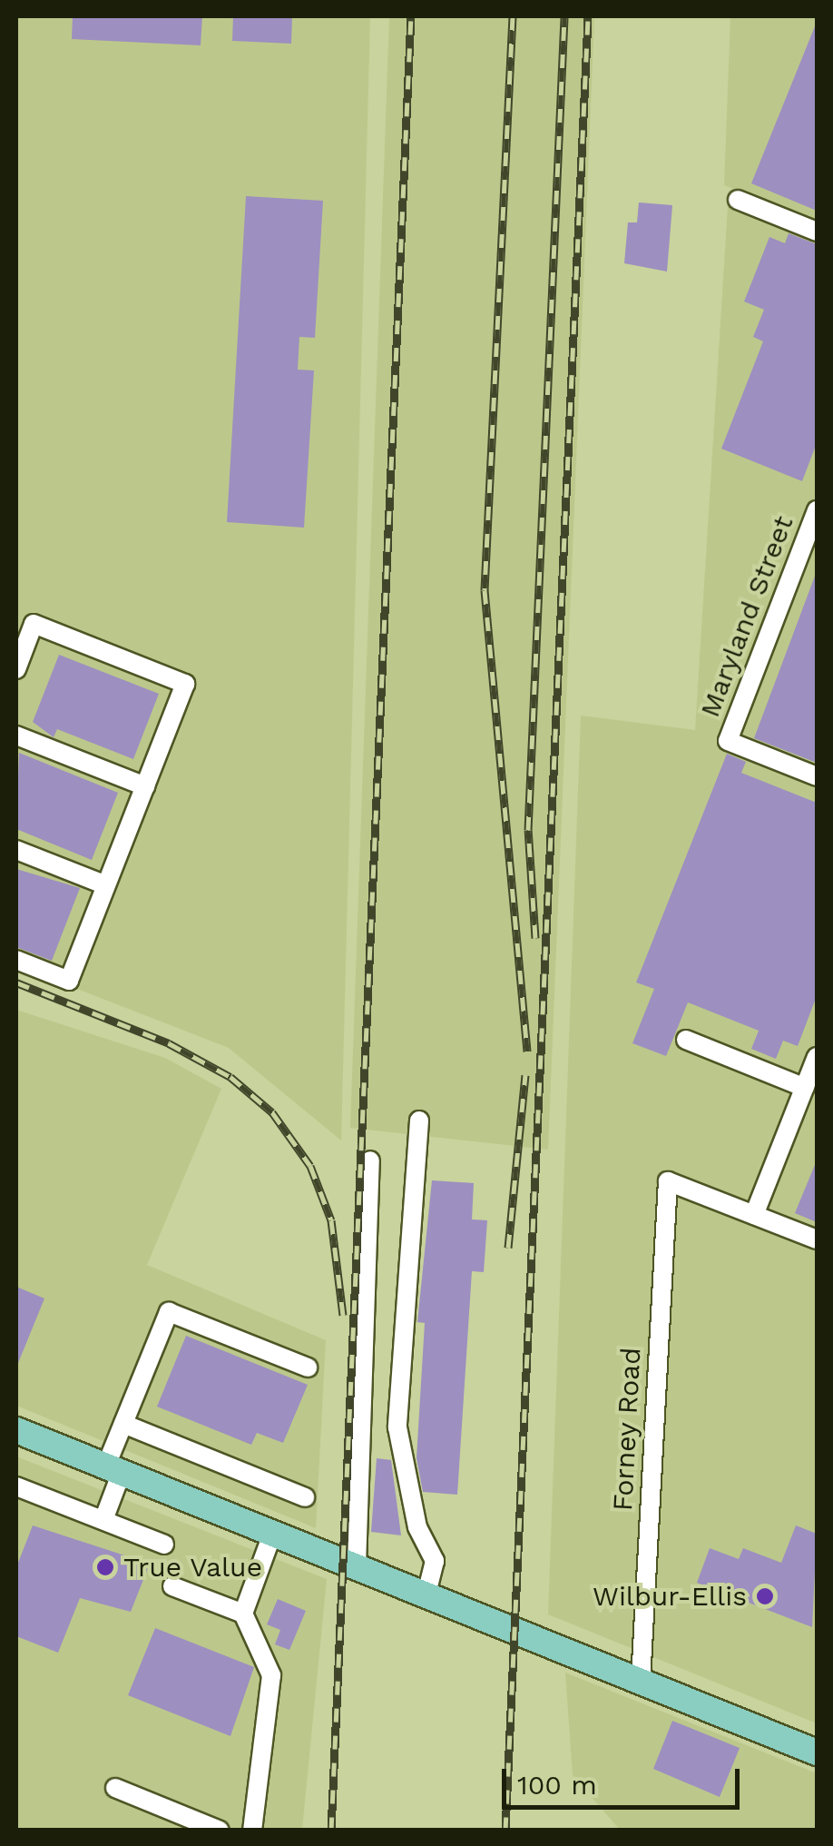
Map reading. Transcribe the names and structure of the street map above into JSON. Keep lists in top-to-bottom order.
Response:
{
  "streets": {
    "street": ["Maryland Street", "Forney Road"]
  },
  "places": ["True Value", "Wilbur-Ellis"],
  "scale_bar": "100 m"
}
